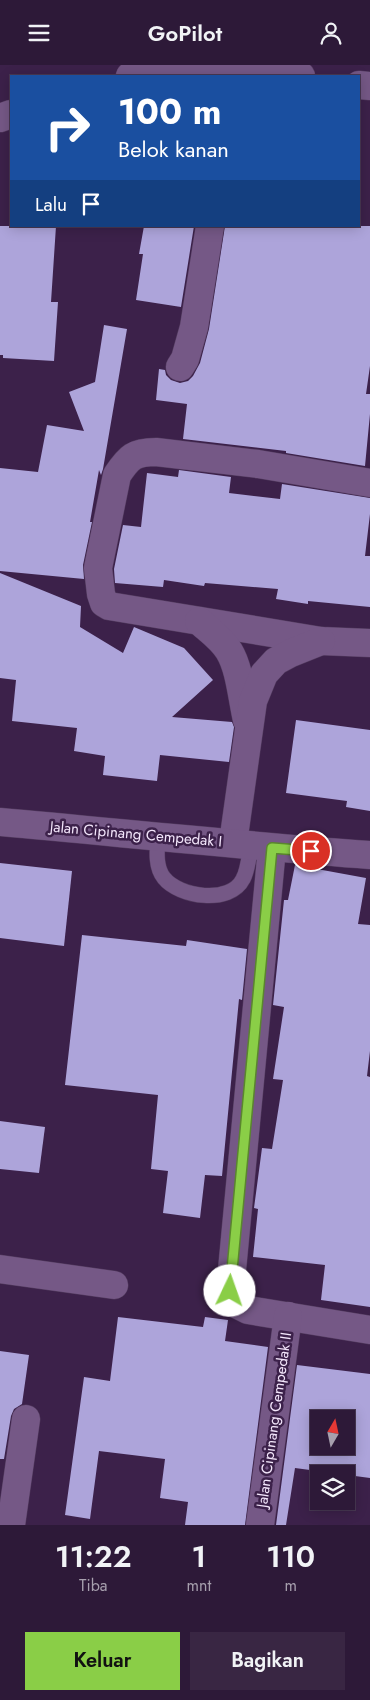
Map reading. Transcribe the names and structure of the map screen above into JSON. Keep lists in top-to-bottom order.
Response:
{
  "streets": {
    "street": ["Jalan Cipinang Cempedak I", "Jalan Cipinang Cempedak II"]
  },
  "north": "top",
  "page": {
    "header": "GoPilot",
    "turn": ["100 m", "Belok kanan"],
    "then": "Lalu",
    "eta": [
      "11:22",
      "Tiba",
      "1",
      "mnt",
      "110",
      "m"
    ],
    "buttons": ["Keluar", "Bagikan"]
  }
}
